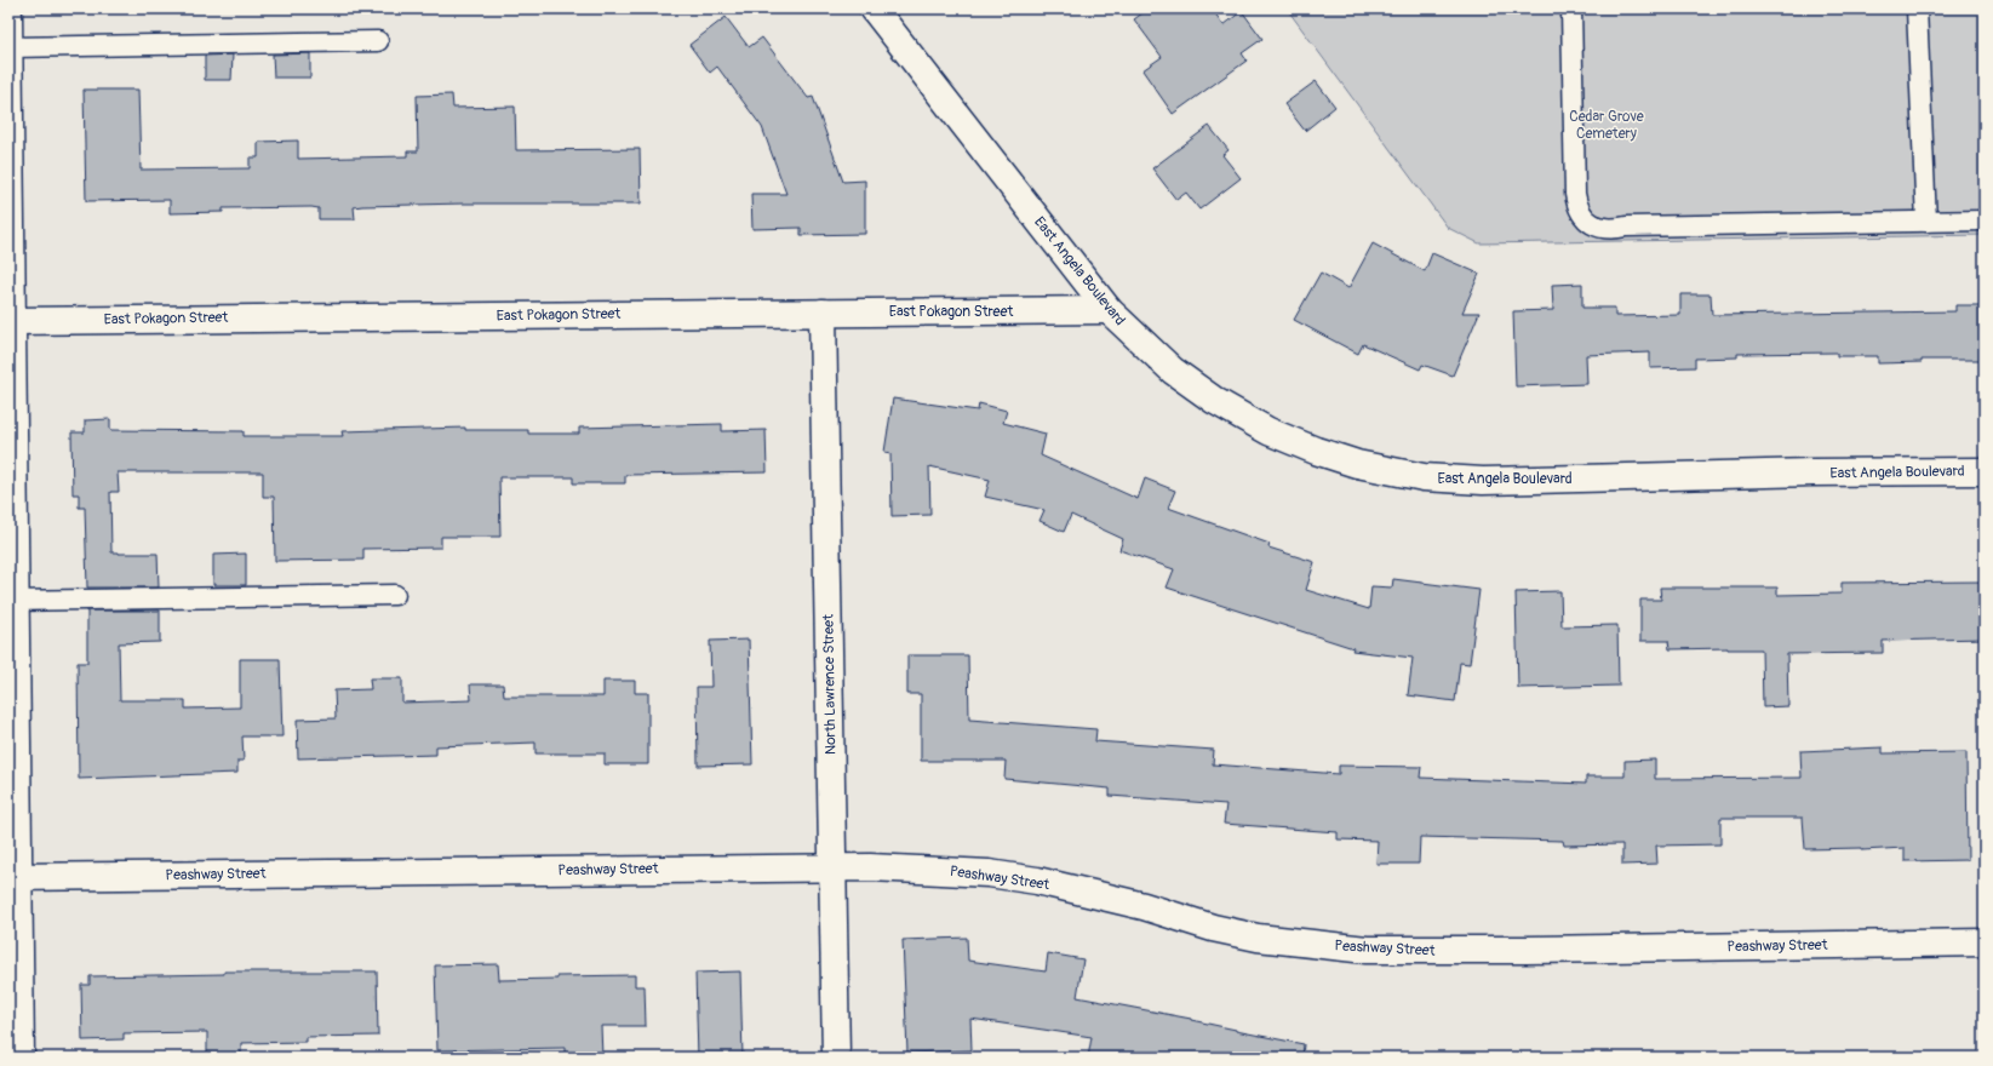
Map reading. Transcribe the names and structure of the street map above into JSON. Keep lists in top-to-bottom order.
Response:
{
  "streets": {
    "street": [
      "East Angela Boulevard",
      "East Pokagon Street",
      "North Lawrence Street",
      "Peashway Street"
    ]
  },
  "crossings": [
    ["East Angela Boulevard", "East Pokagon Street"],
    ["East Pokagon Street", "North Lawrence Street"],
    ["North Lawrence Street", "Peashway Street"]
  ],
  "parks": ["Cedar Grove Cemetery"]
}
